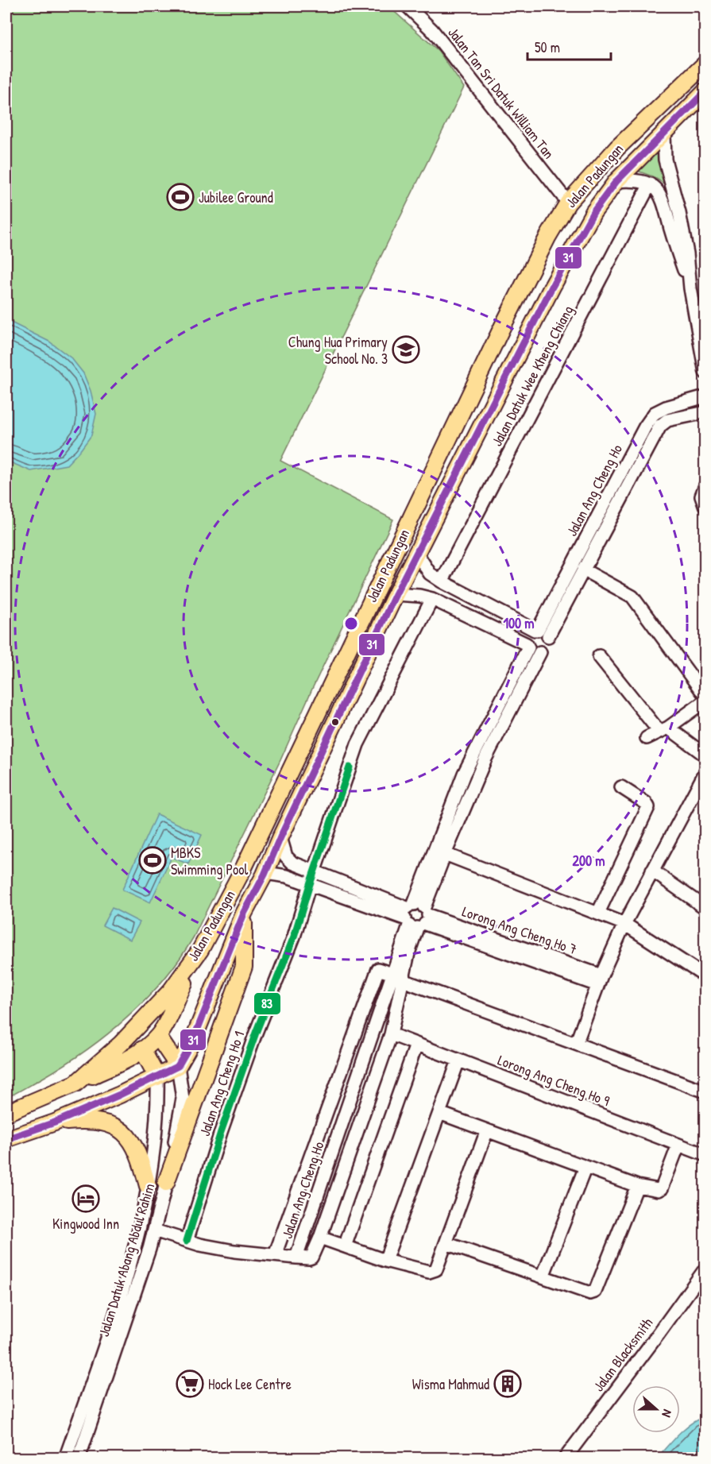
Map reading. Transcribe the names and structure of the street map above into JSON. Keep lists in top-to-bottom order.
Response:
{
  "streets": {
    "main road": ["Jalan Padungan"],
    "street": [
      "Jalan Tan Sri Datuk William Tan",
      "Jalan Datuk Wee Kheng Chiang",
      "Jalan Ang Cheng Ho",
      "Lorong Ang Cheng Ho 7",
      "Lorong Ang Cheng Ho 9",
      "Jalan Ang Cheng Ho 1",
      "Jalan Datuk Abang Abdul Rahim",
      "Jalan Blacksmith"
    ]
  },
  "crossings": [
    ["Jalan Tan Sri Datuk William Tan", "Jalan Padungan"],
    ["Jalan Padungan", "Lorong Ang Cheng Ho 7"],
    ["Jalan Padungan", "Jalan Datuk Abang Abdul Rahim"],
    ["Jalan Ang Cheng Ho", "Lorong Ang Cheng Ho 7"],
    ["Jalan Ang Cheng Ho", "Lorong Ang Cheng Ho 9"],
    ["Lorong Ang Cheng Ho 7", "Jalan Ang Cheng Ho 1"]
  ],
  "places": {
    "sports": ["Jubilee Ground", "MBKS Swimming Pool"],
    "school or university": ["Chung Hua Primary School No. 3"],
    "hotel": ["Kingwood Inn"],
    "supermarket": ["Hock Lee Centre"],
    "building": ["Wisma Mahmud"]
  },
  "lines": ["transit line 31", "transit line 83"],
  "scale_bar": "50 m",
  "north": "right",
  "rings": ["100 m", "200 m"]
}
